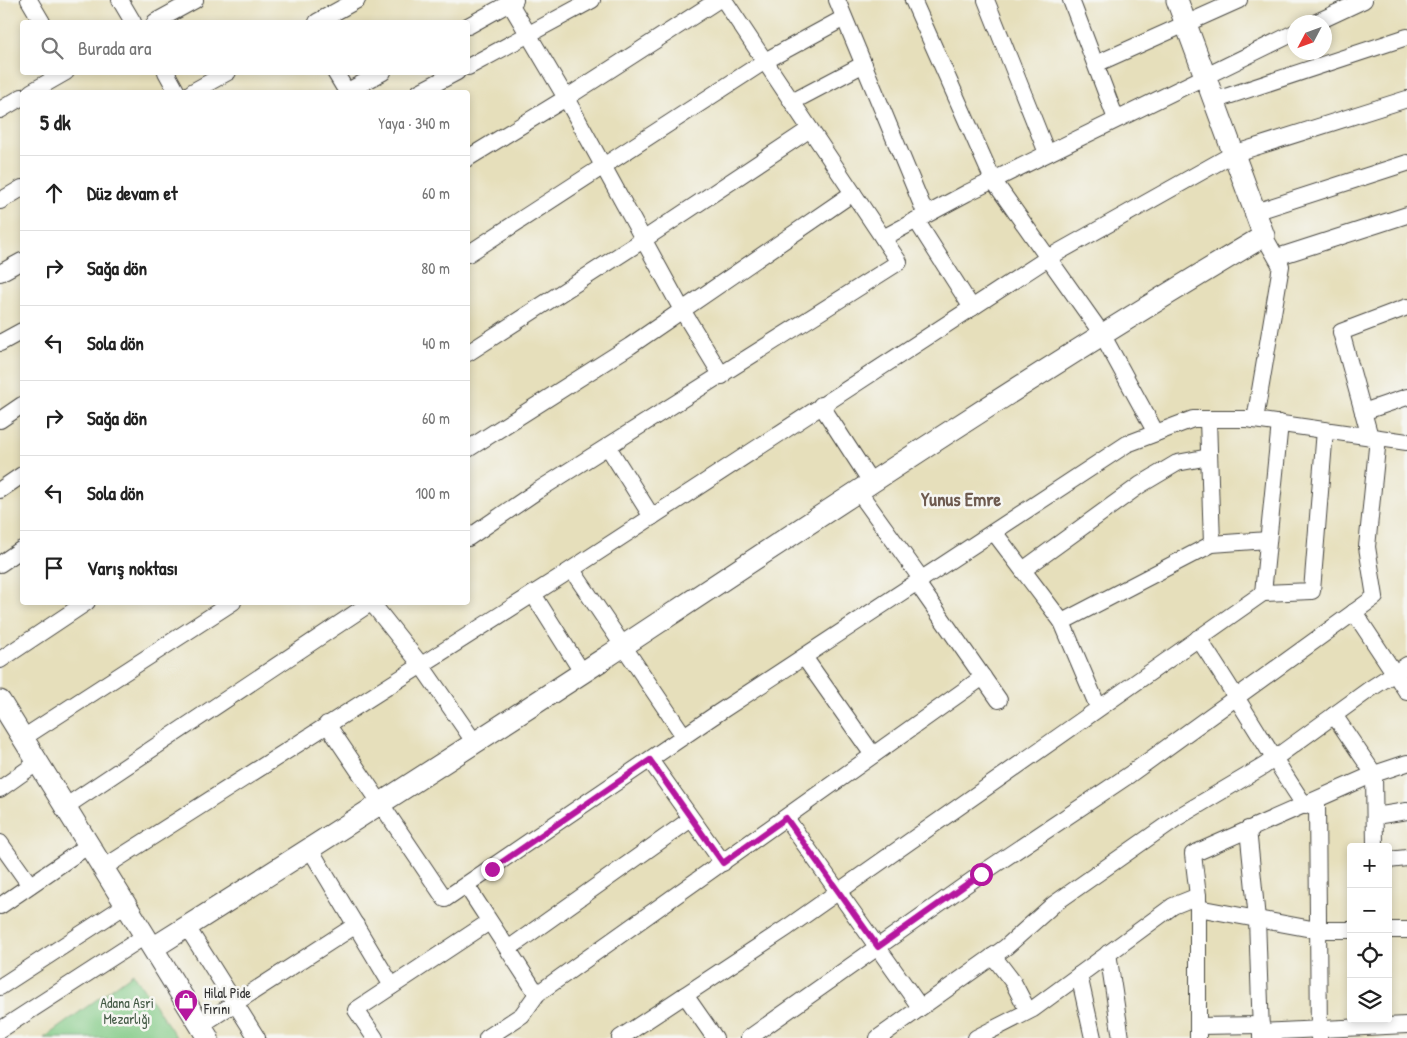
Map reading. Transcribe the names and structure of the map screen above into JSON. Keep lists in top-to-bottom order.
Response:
{
  "districts": ["Yunus Emre"],
  "parks": ["Adana Asri Mezarlığı"],
  "places": {
    "shop": ["Hilal Pide Fırını"]
  },
  "north": "bottom left",
  "page": {
    "search": "Burada ara",
    "heading": ["5 dk", "Yaya · 340 m"],
    "list": [
      ["Düz devam et", "60 m"],
      ["Sağa dön", "80 m"],
      ["Sola dön", "40 m"],
      ["Sağa dön", "60 m"],
      ["Sola dön", "100 m"],
      "Varış noktası"
    ],
    "map_buttons": ["+", "−"]
  }
}
